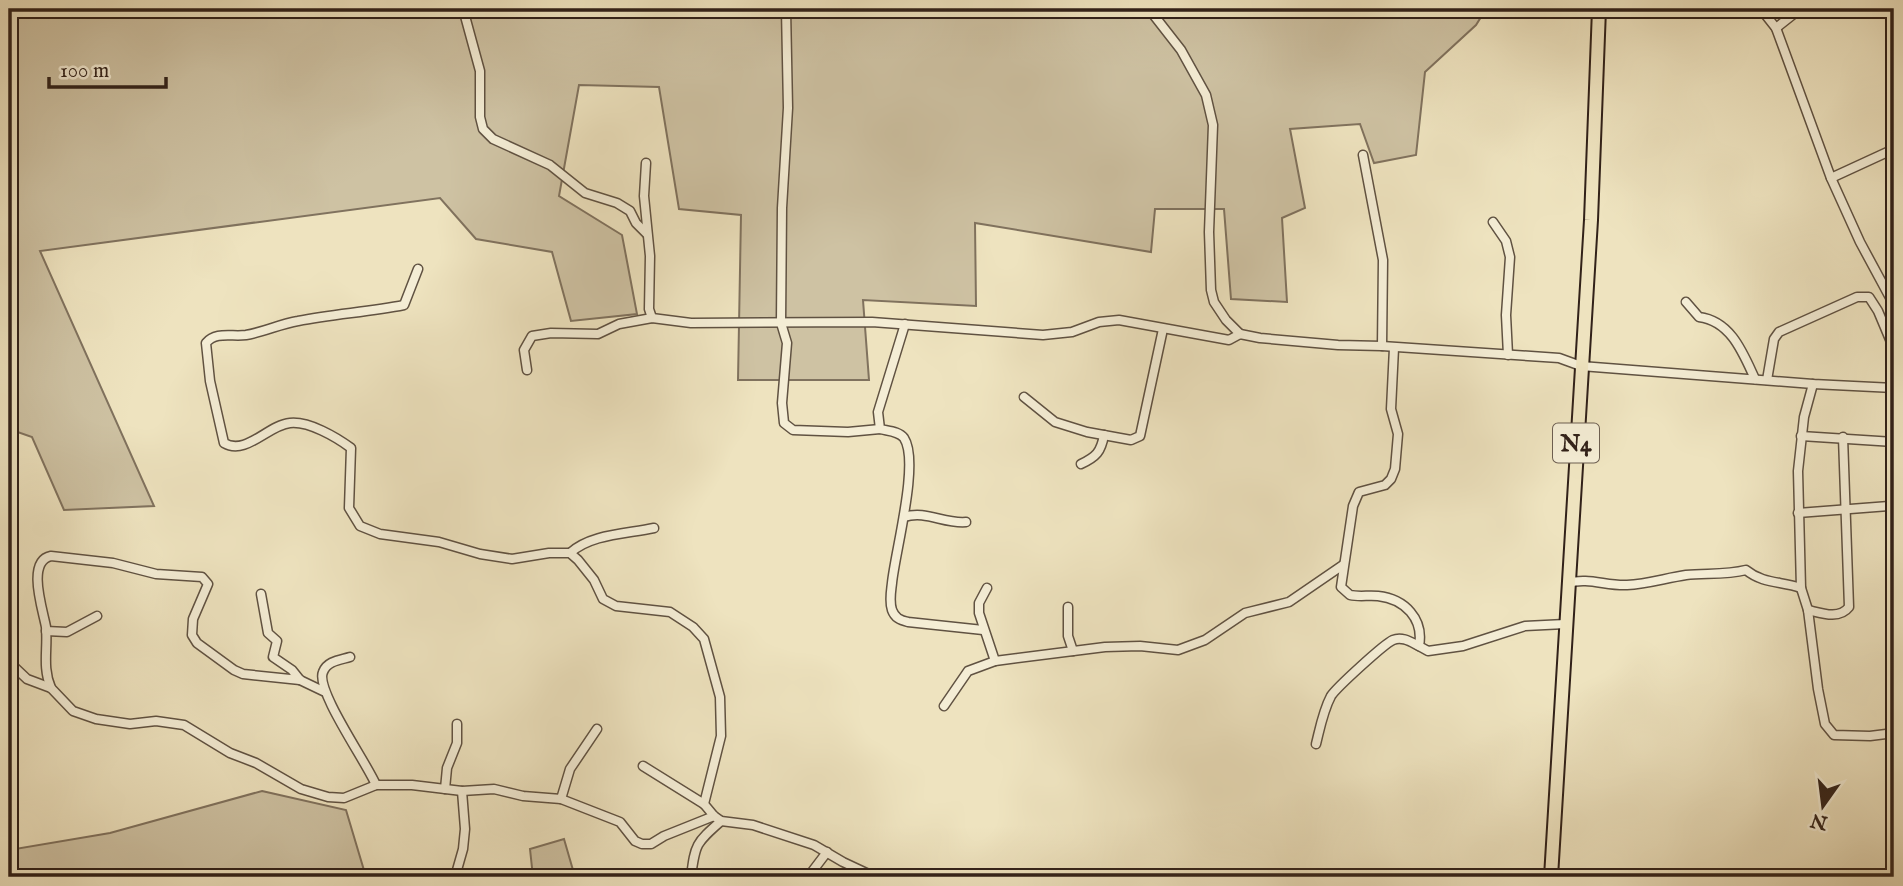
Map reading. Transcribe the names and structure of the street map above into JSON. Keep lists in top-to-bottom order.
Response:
{
  "streets": {
    "highway": ["N4"]
  },
  "scale_bar": "100 m",
  "north": "bottom"
}
